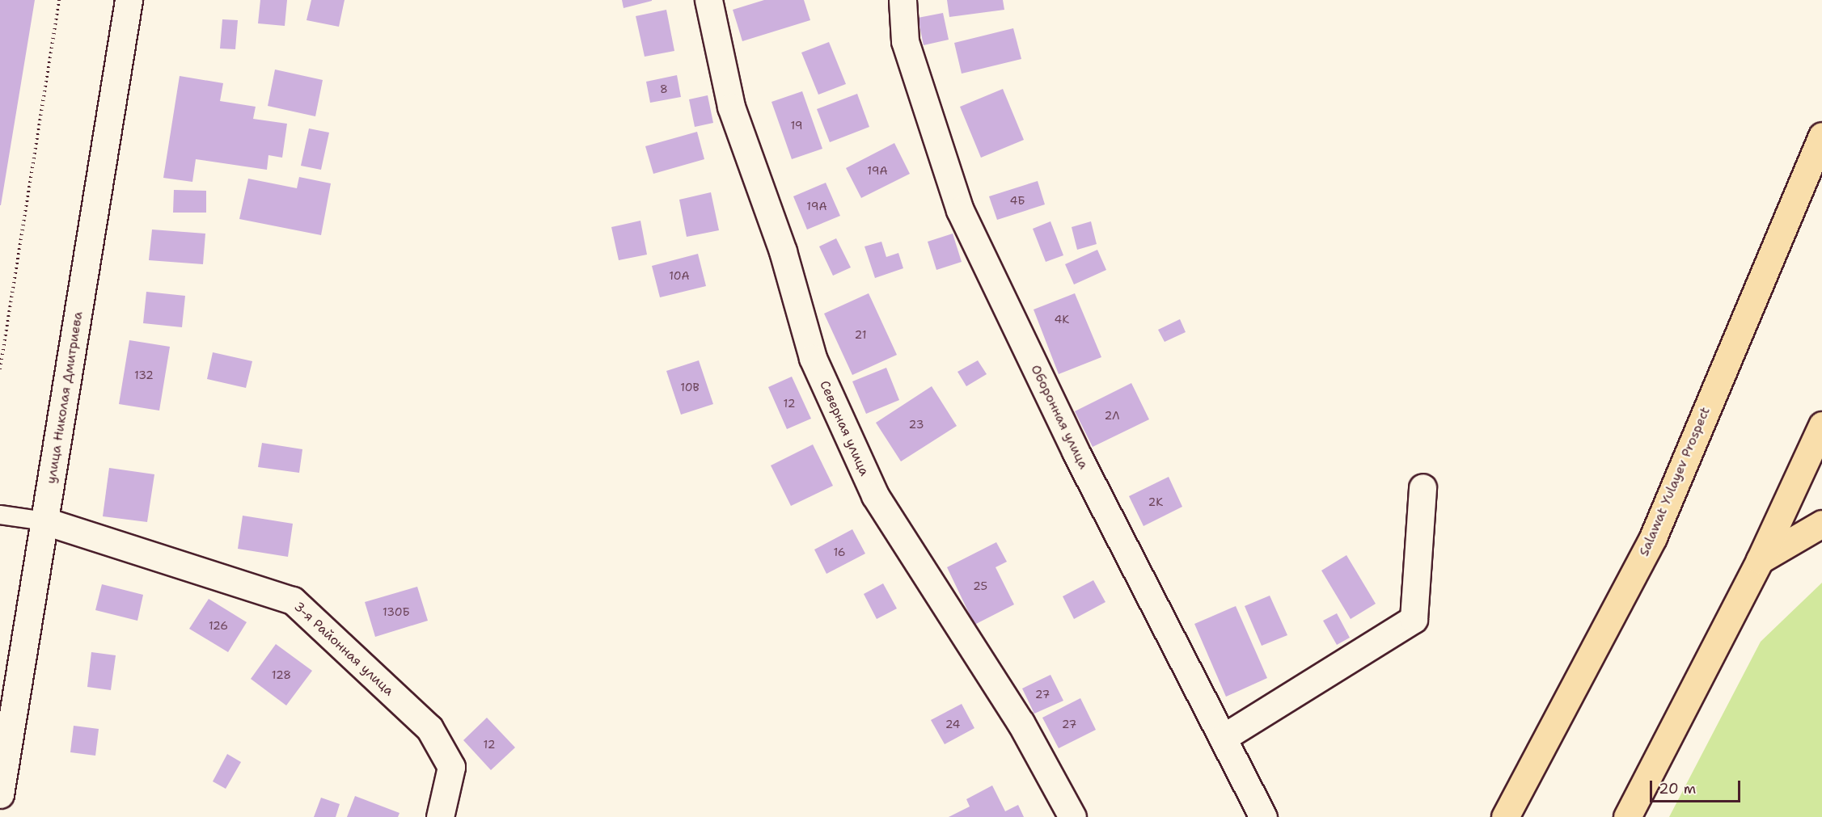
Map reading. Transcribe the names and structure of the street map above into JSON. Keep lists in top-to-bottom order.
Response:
{
  "streets": {
    "main road": ["Salawat Yulayev Prospect"],
    "street": [
      "улица Николая Дмитриева",
      "Оборонная улица",
      "Северная улица",
      "3-я Районная улица"
    ]
  },
  "crossings": [
    ["улица Николая Дмитриева", "3-я Районная улица"]
  ],
  "house_numbers": [
    "8",
    "19",
    "19А",
    "4Б",
    "19А",
    "10А",
    "4К",
    "21",
    "132",
    "10В",
    "12",
    "2Л",
    "23",
    "2К",
    "16",
    "25",
    "130Б",
    "126",
    "128",
    "27",
    "24",
    "27",
    "12"
  ],
  "scale_bar": "20 m"
}
